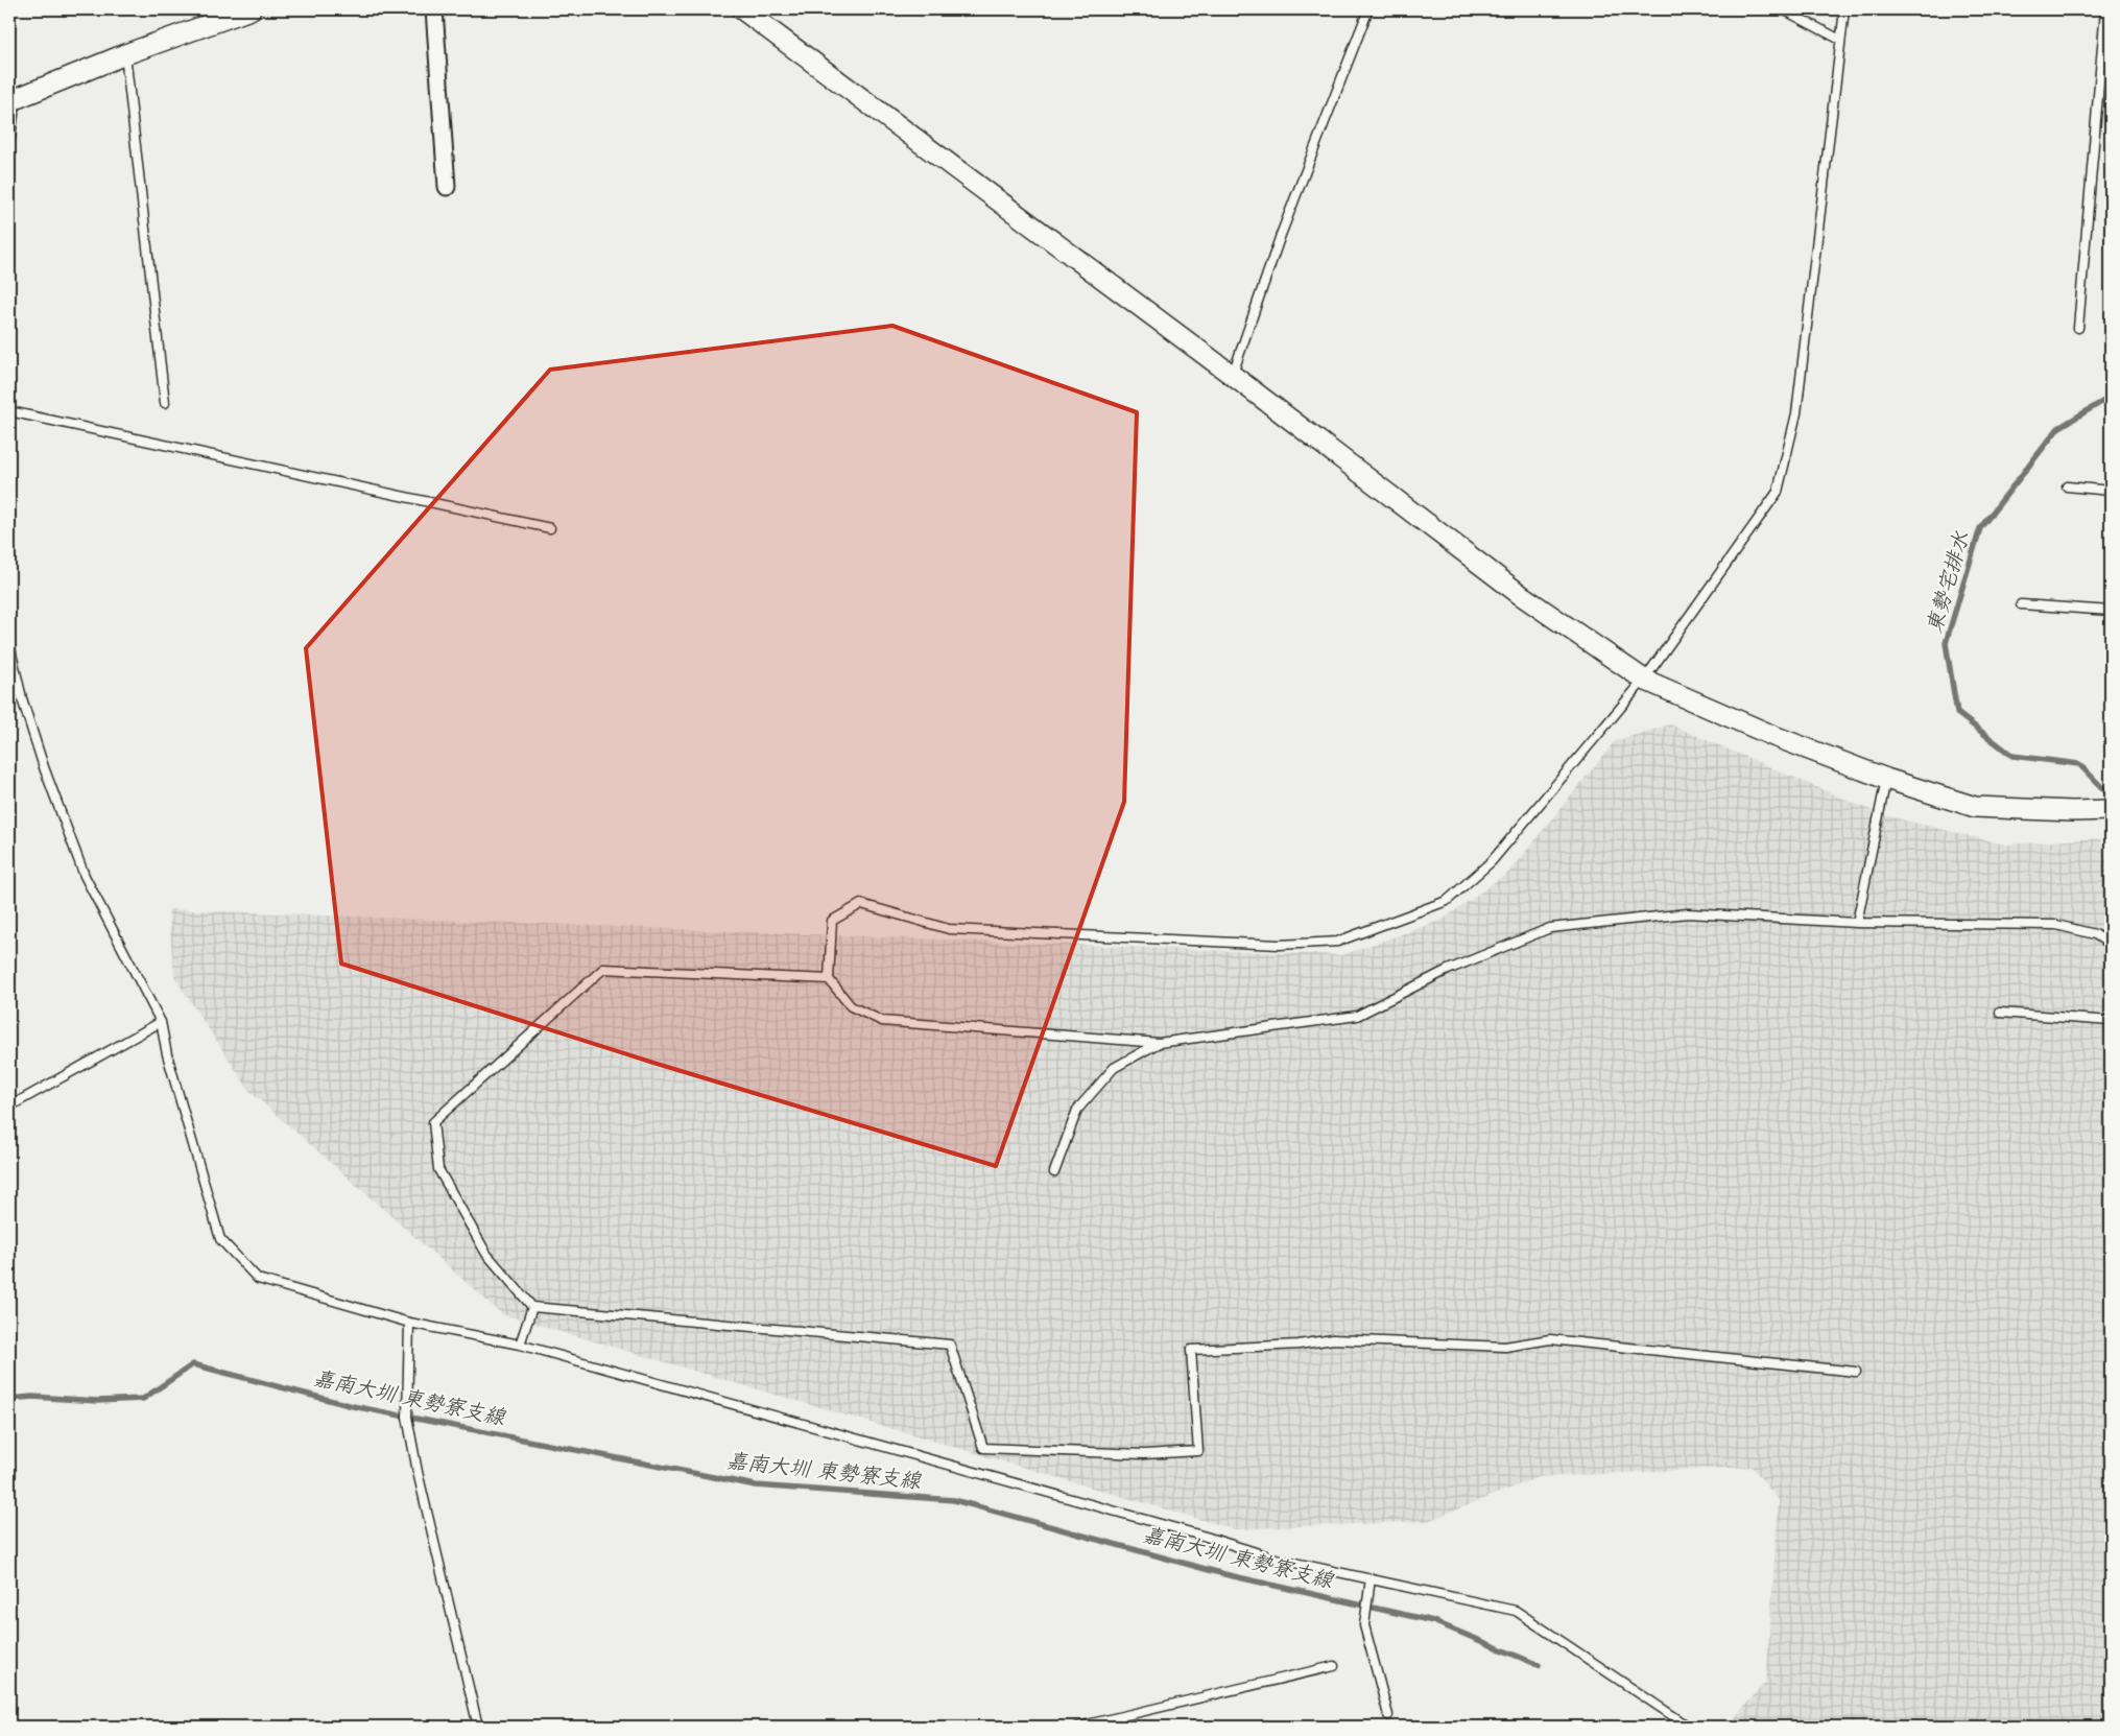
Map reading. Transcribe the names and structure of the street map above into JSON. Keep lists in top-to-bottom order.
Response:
{
  "water": ["東勢宅排水", "嘉南大圳 東勢寮支線"]
}
